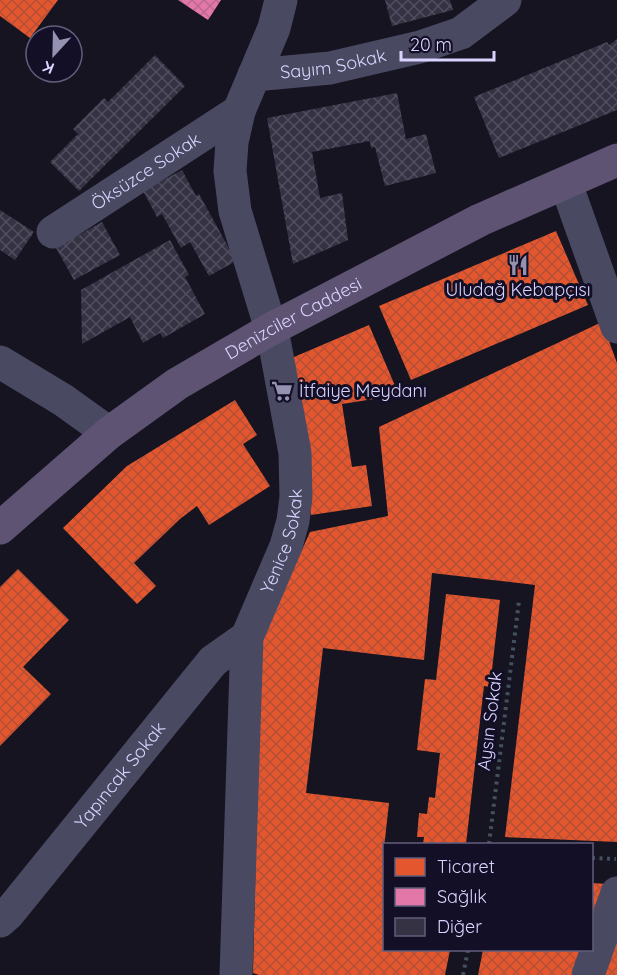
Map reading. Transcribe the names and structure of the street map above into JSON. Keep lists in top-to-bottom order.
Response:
{
  "streets": {
    "main road": ["Denizciler Caddesi"],
    "street": [
      "Sayım Sokak",
      "Öksüzce Sokak",
      "Yenice Sokak",
      "Yapıncak Sokak"
    ],
    "path": ["Aysın Sokak"]
  },
  "crossings": [
    ["Sayım Sokak", "Yenice Sokak"],
    ["Öksüzce Sokak", "Yenice Sokak"],
    ["Denizciler Caddesi", "Yenice Sokak"],
    ["Yenice Sokak", "Yapıncak Sokak"]
  ],
  "places": {
    "restaurant": ["Uludağ Kebapçısı"],
    "supermarket": ["İtfaiye Meydanı"]
  },
  "legend": ["Ticaret", "Sağlık", "Diğer"],
  "scale_bar": "20 m",
  "north": "bottom"
}
